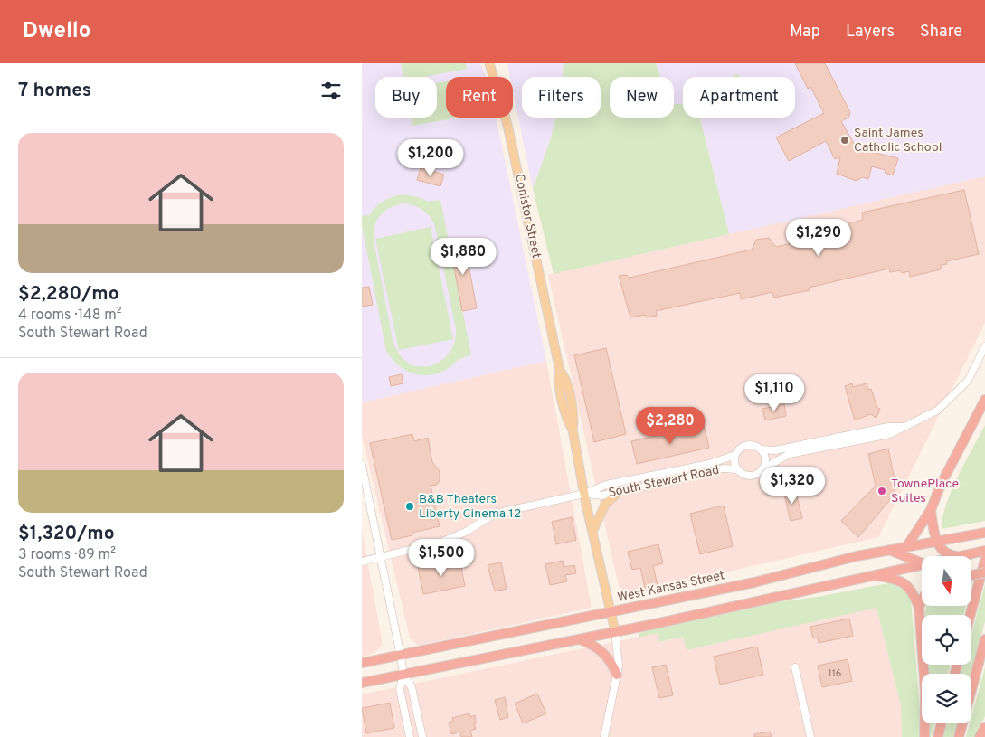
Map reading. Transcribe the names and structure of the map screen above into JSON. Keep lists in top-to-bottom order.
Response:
{
  "streets": {
    "highway": ["West Kansas Street"],
    "main road": ["Conistor Street"],
    "street": ["South Stewart Road"]
  },
  "crossings": [
    ["Conistor Street", "South Stewart Road"],
    ["Conistor Street", "West Kansas Street"]
  ],
  "places": ["Saint James Catholic School", "TownePlace Suites", "B&B Theaters Liberty Cinema 12"],
  "house_numbers": ["116"],
  "north": "bottom",
  "page": {
    "header": "Dwello",
    "nav": ["Map", "Layers", "Share"],
    "heading": "7 homes",
    "chip": [
      "Buy",
      "Rent",
      "Filters",
      "New",
      "Apartment"
    ],
    "list": [
      {
        "name": "$2,280/mo",
        "note": "4 rooms · 148 m² · South Stewart Road"
      },
      {
        "name": "$1,320/mo",
        "note": "3 rooms · 89 m² · South Stewart Road"
      }
    ],
    "price": [
      "$1,200",
      "$1,290",
      "$1,880",
      "$1,110",
      "$2,280",
      "$1,320",
      "$1,500"
    ]
  }
}
